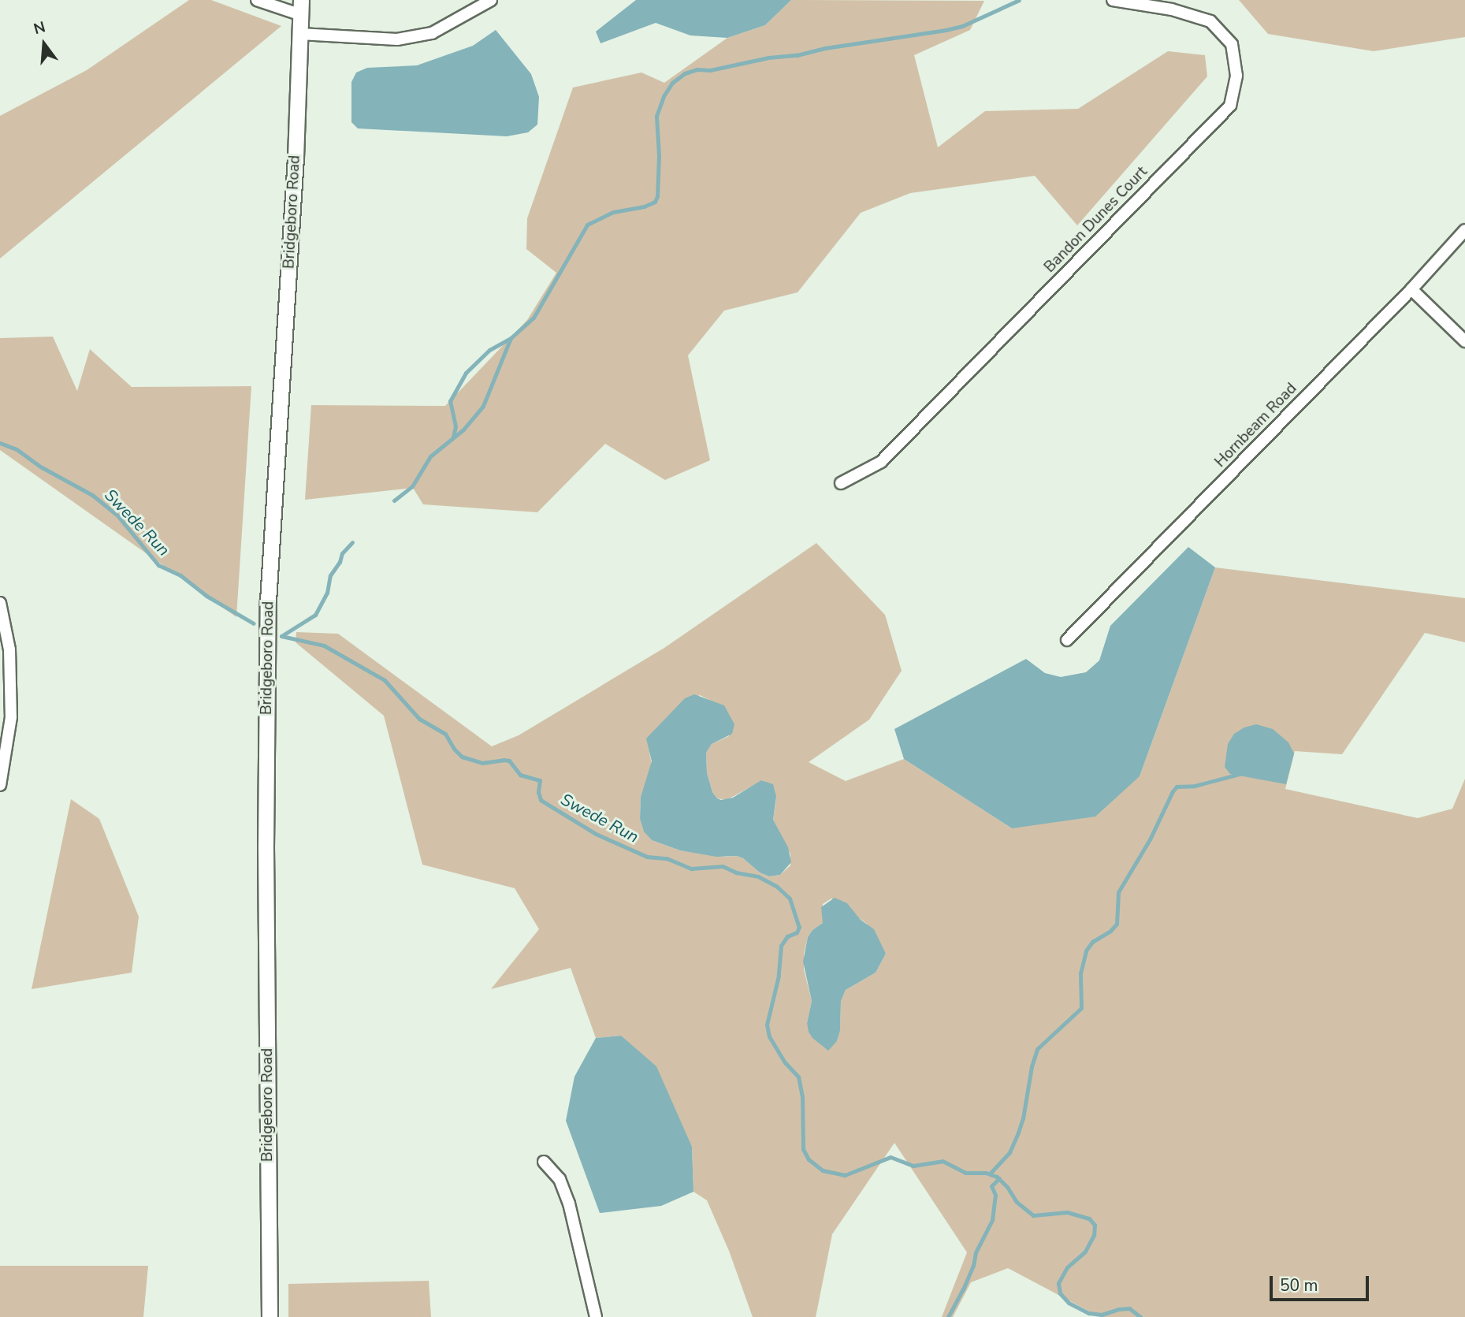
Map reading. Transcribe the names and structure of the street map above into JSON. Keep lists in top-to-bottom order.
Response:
{
  "streets": {
    "main road": ["Bridgeboro Road"],
    "street": ["Bandon Dunes Court", "Hornbeam Road"]
  },
  "water": ["Swede Run"],
  "scale_bar": "50 m",
  "north": "top"
}
